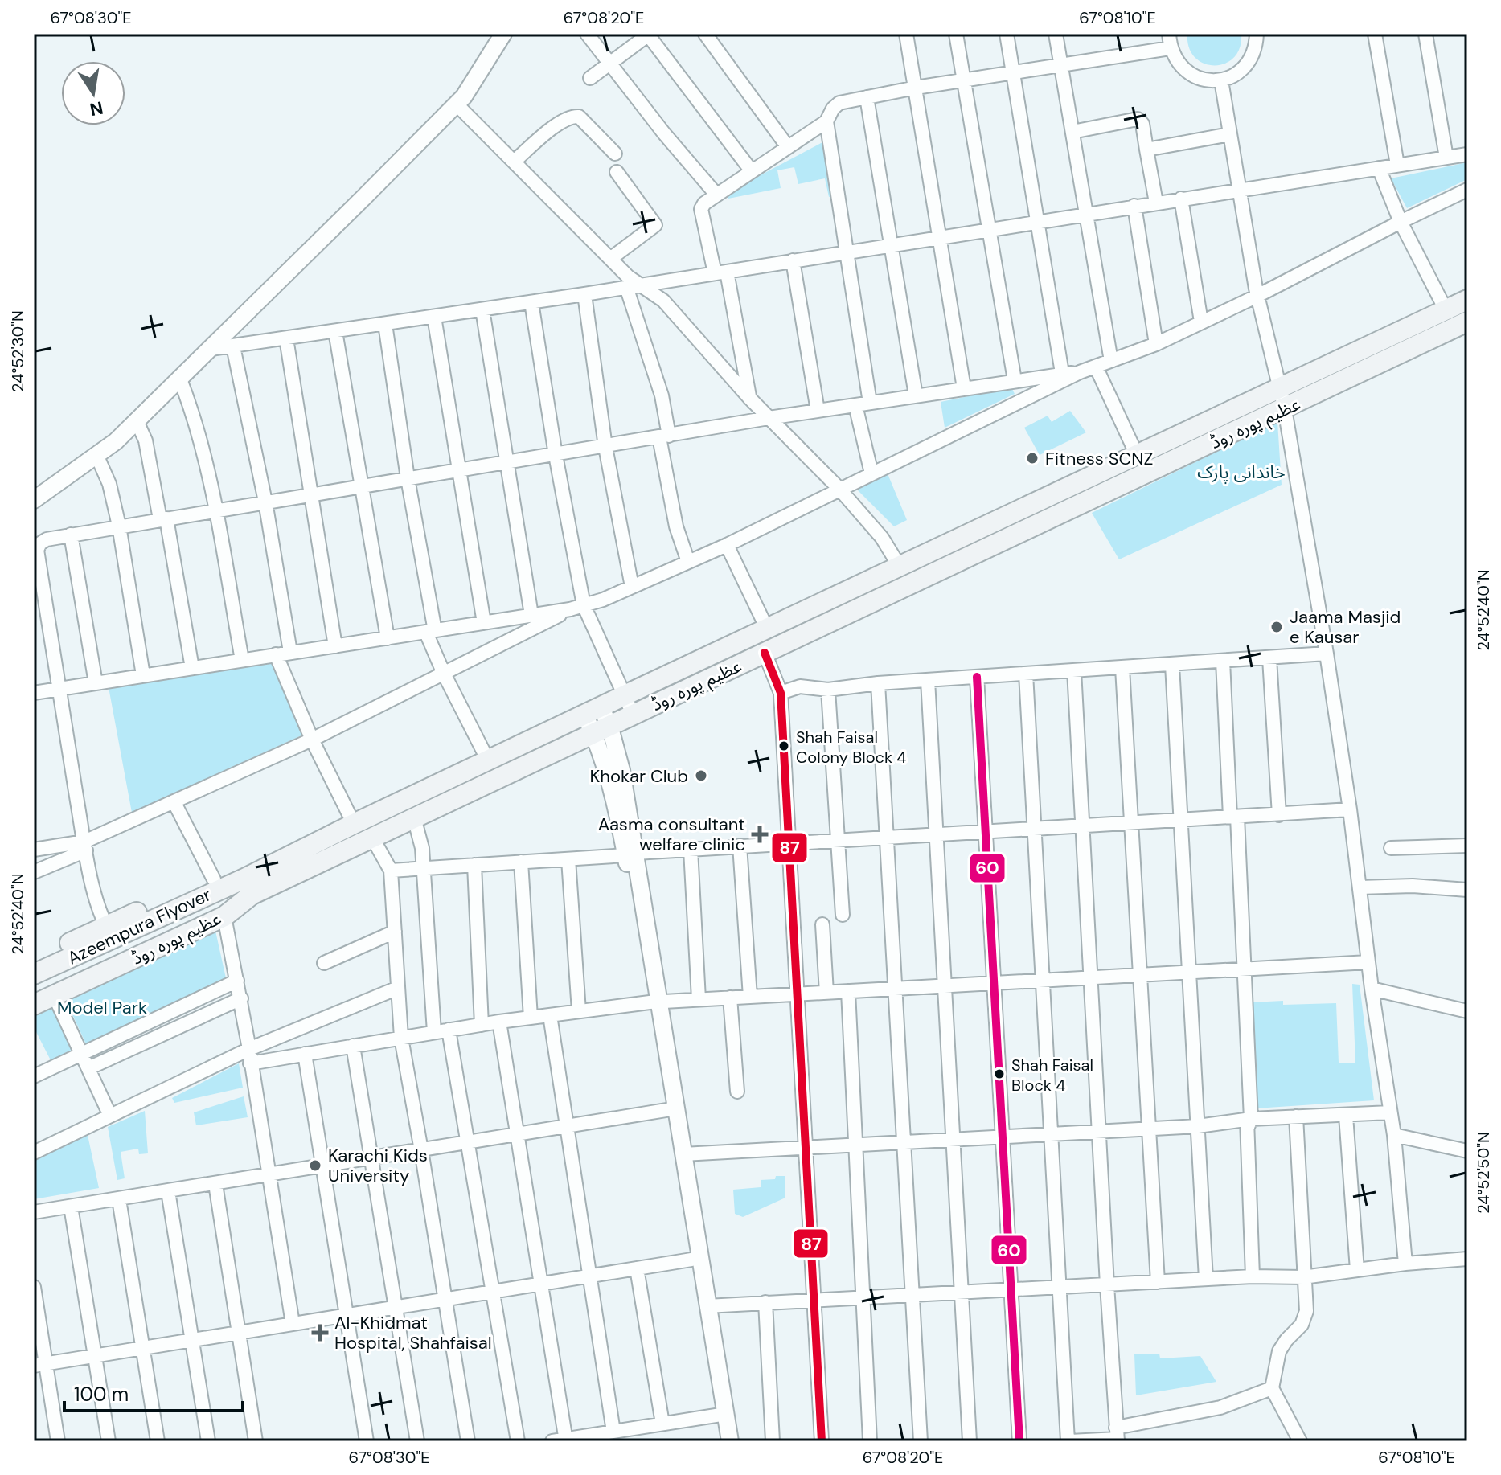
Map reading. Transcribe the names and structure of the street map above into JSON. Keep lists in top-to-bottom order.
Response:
{
  "streets": {
    "main road": ["عظیم پورہ روڈ", "Azeempura Flyover"]
  },
  "crossings": [
    ["عظیم پورہ روڈ", "Azeempura Flyover"]
  ],
  "parks": ["خاندانی پارک", "Model Park"],
  "places": {
    "other": [
      "Fitness SCNZ",
      "Jaama Masjid e Kausar",
      "Shah Faisal Colony Block 4",
      "Khokar Club",
      "Shah Faisal Block 4",
      "Karachi Kids University"
    ],
    "health": ["Aasma consultant welfare clinic", "Al-Khidmat Hospital, Shahfaisal"]
  },
  "lines": ["transit line 87", "transit line 60"],
  "scale_bar": "100 m",
  "north": "bottom",
  "coordinates": [
    "67°08'30\"E",
    "67°08'20\"E",
    "67°08'10\"E",
    "24°52'30\"N",
    "24°52'40\"N",
    "24°52'50\"N"
  ]
}
